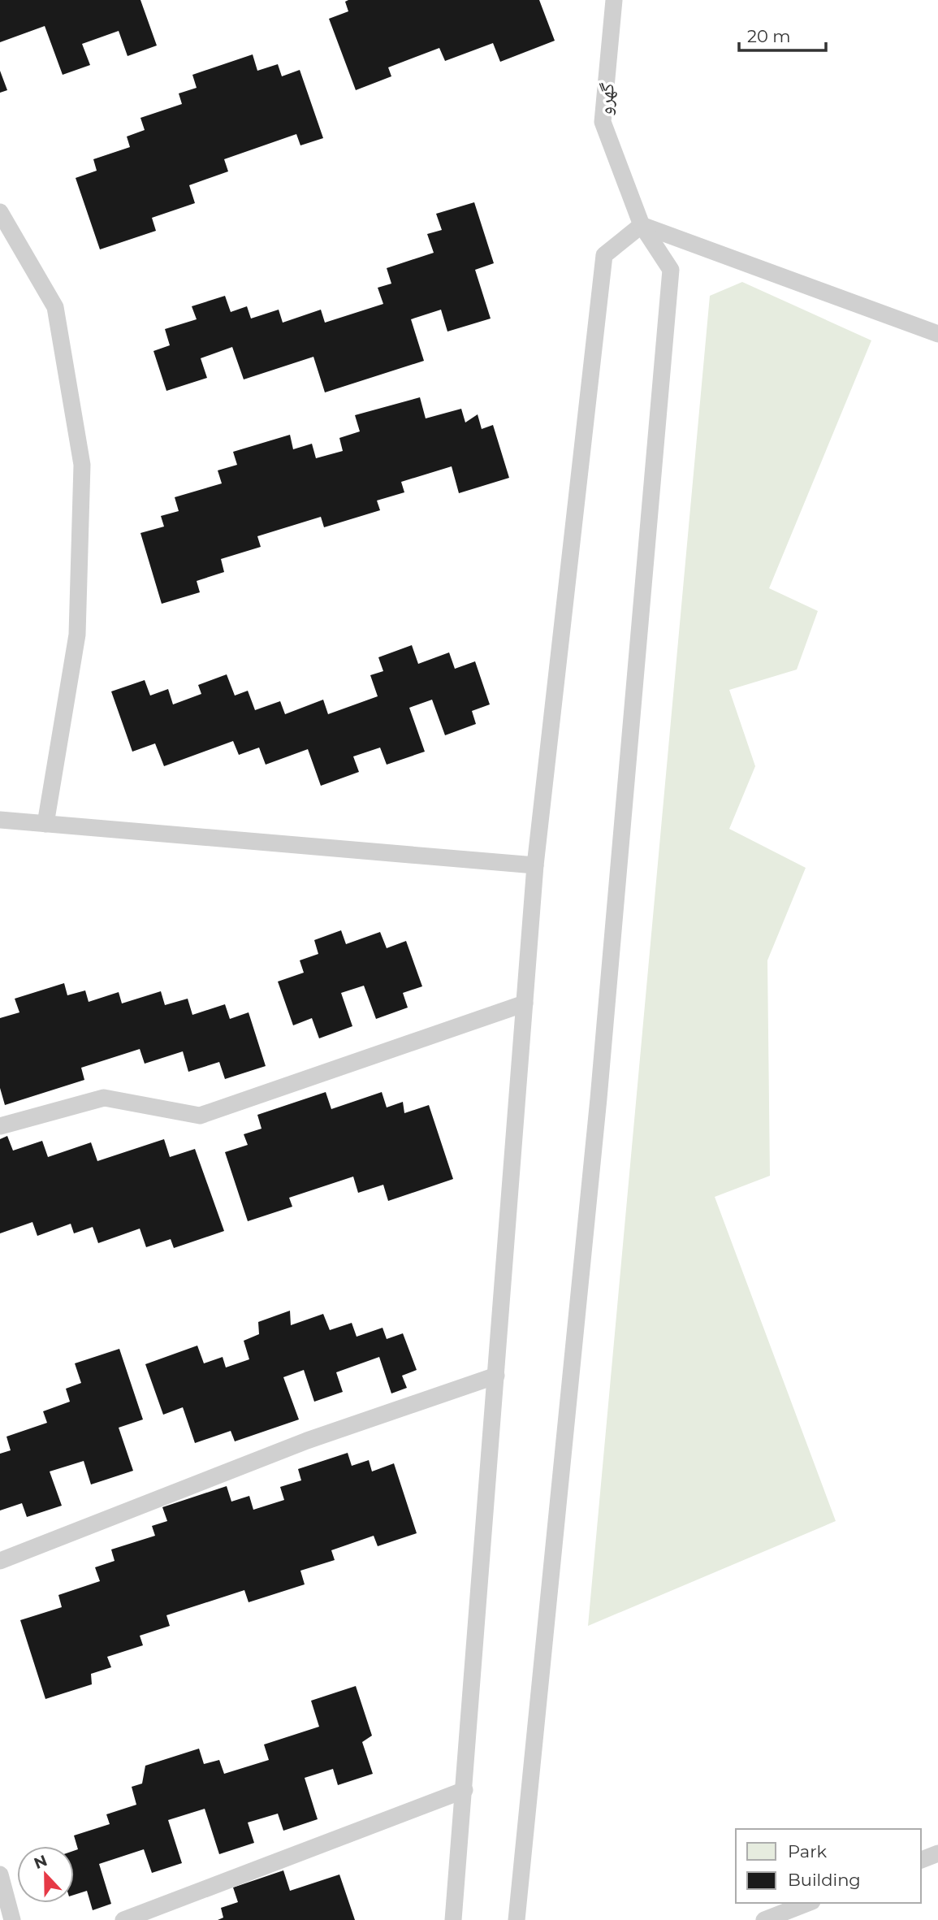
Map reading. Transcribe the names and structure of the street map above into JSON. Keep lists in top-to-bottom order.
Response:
{
  "streets": {
    "lane": ["گهرو"]
  },
  "legend": ["Park", "Building"],
  "scale_bar": "20 m",
  "north": "top"
}
